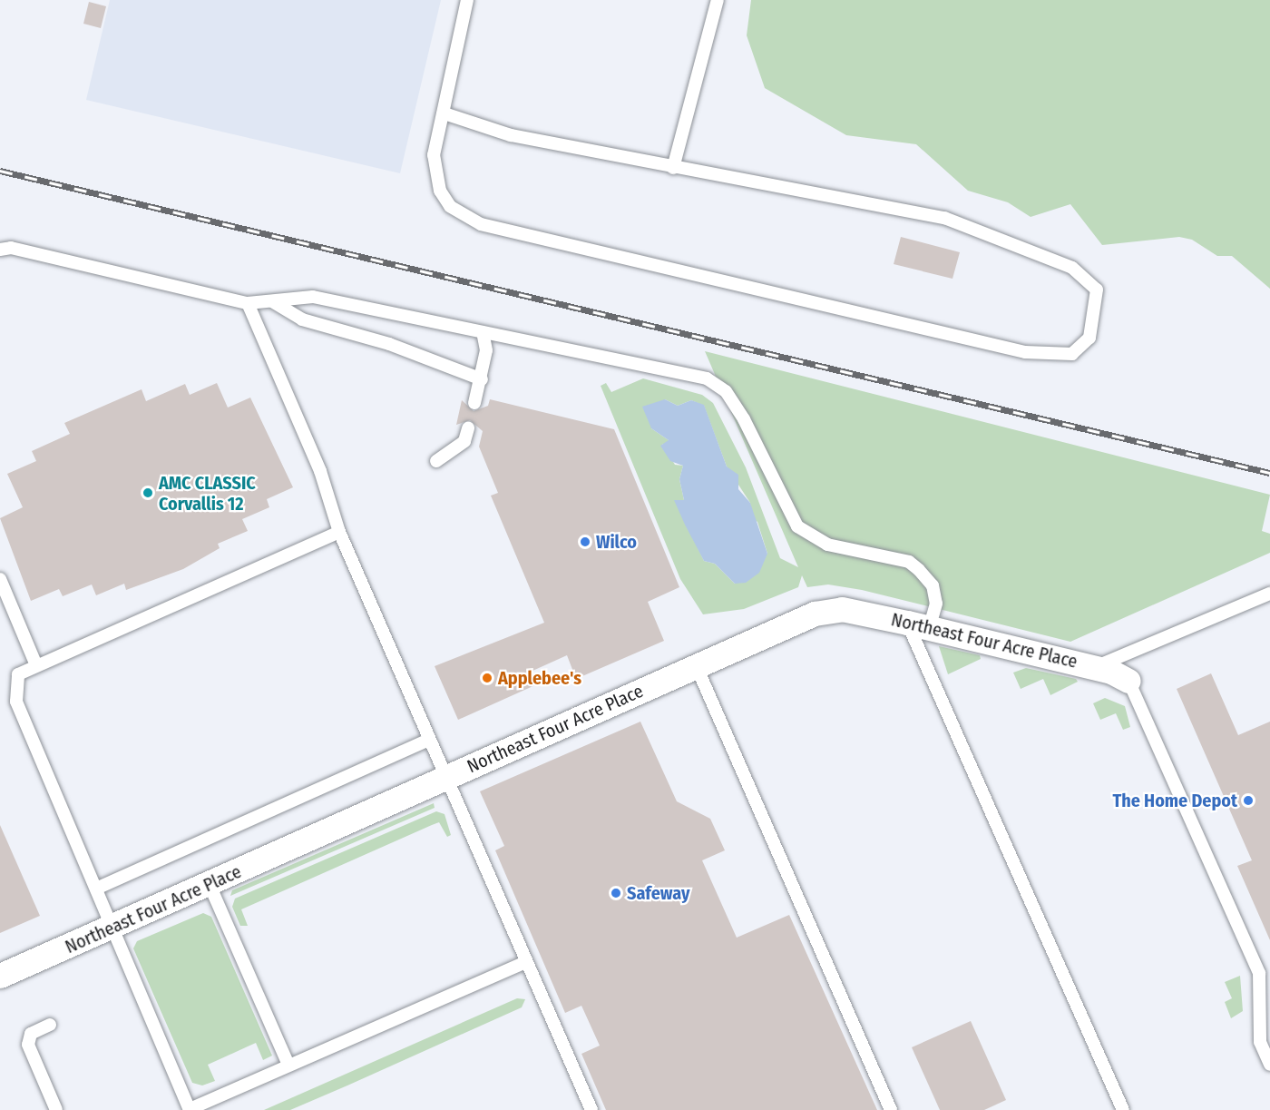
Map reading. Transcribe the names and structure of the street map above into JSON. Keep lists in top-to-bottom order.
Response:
{
  "streets": {
    "street": ["Northeast Four Acre Place"]
  },
  "places": [
    "AMC CLASSIC Corvallis 12",
    "Wilco",
    "Applebee's",
    "The Home Depot",
    "Safeway"
  ]
}
